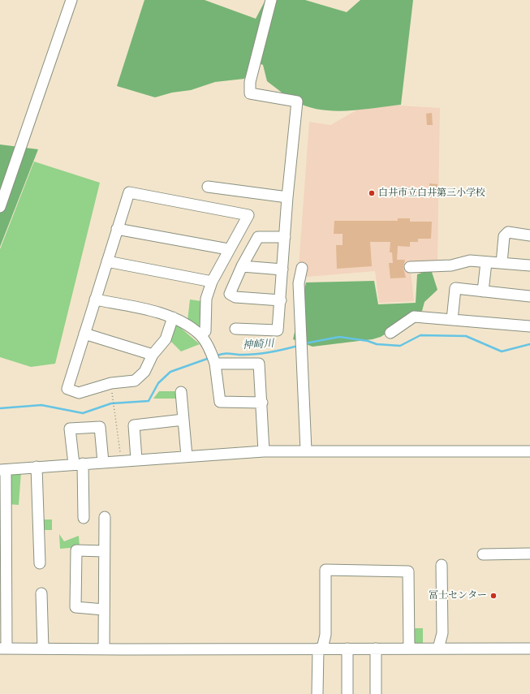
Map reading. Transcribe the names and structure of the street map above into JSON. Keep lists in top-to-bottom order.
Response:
{
  "water": ["神崎川"],
  "places": ["白井市立白井第三小学校", "冨士センター"]
}
